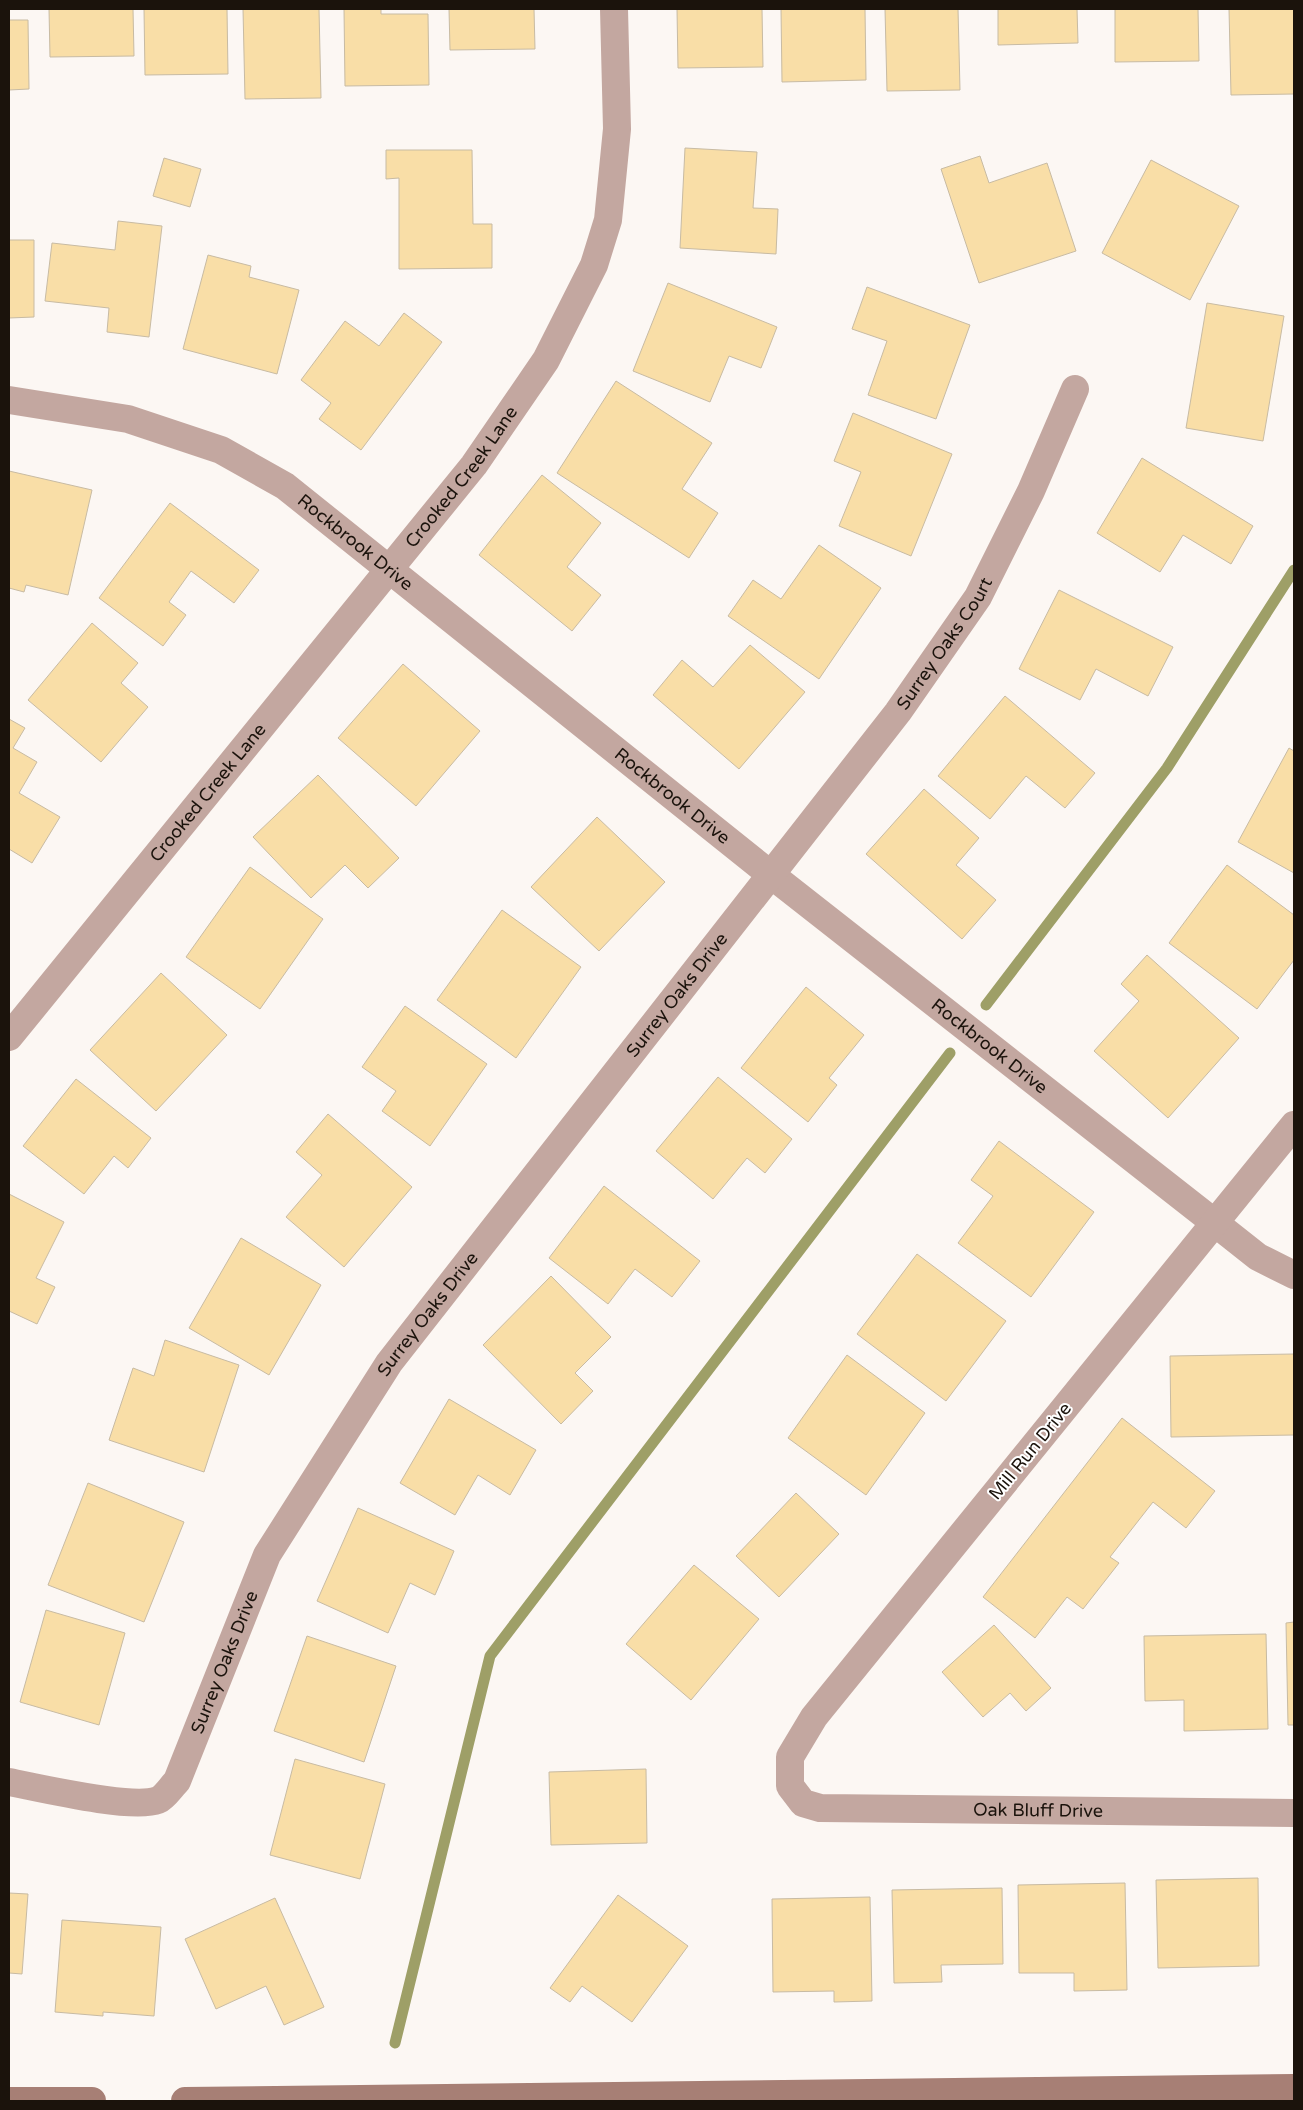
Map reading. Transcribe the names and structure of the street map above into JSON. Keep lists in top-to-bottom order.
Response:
{
  "streets": {
    "street": [
      "Crooked Creek Lane",
      "Rockbrook Drive",
      "Surrey Oaks Court",
      "Surrey Oaks Drive",
      "Mill Run Drive",
      "Oak Bluff Drive"
    ]
  },
  "crossings": [
    ["Crooked Creek Lane", "Rockbrook Drive"],
    ["Rockbrook Drive", "Surrey Oaks Court"],
    ["Rockbrook Drive", "Surrey Oaks Drive"],
    ["Rockbrook Drive", "Mill Run Drive"],
    ["Surrey Oaks Court", "Surrey Oaks Drive"],
    ["Mill Run Drive", "Oak Bluff Drive"]
  ]
}
